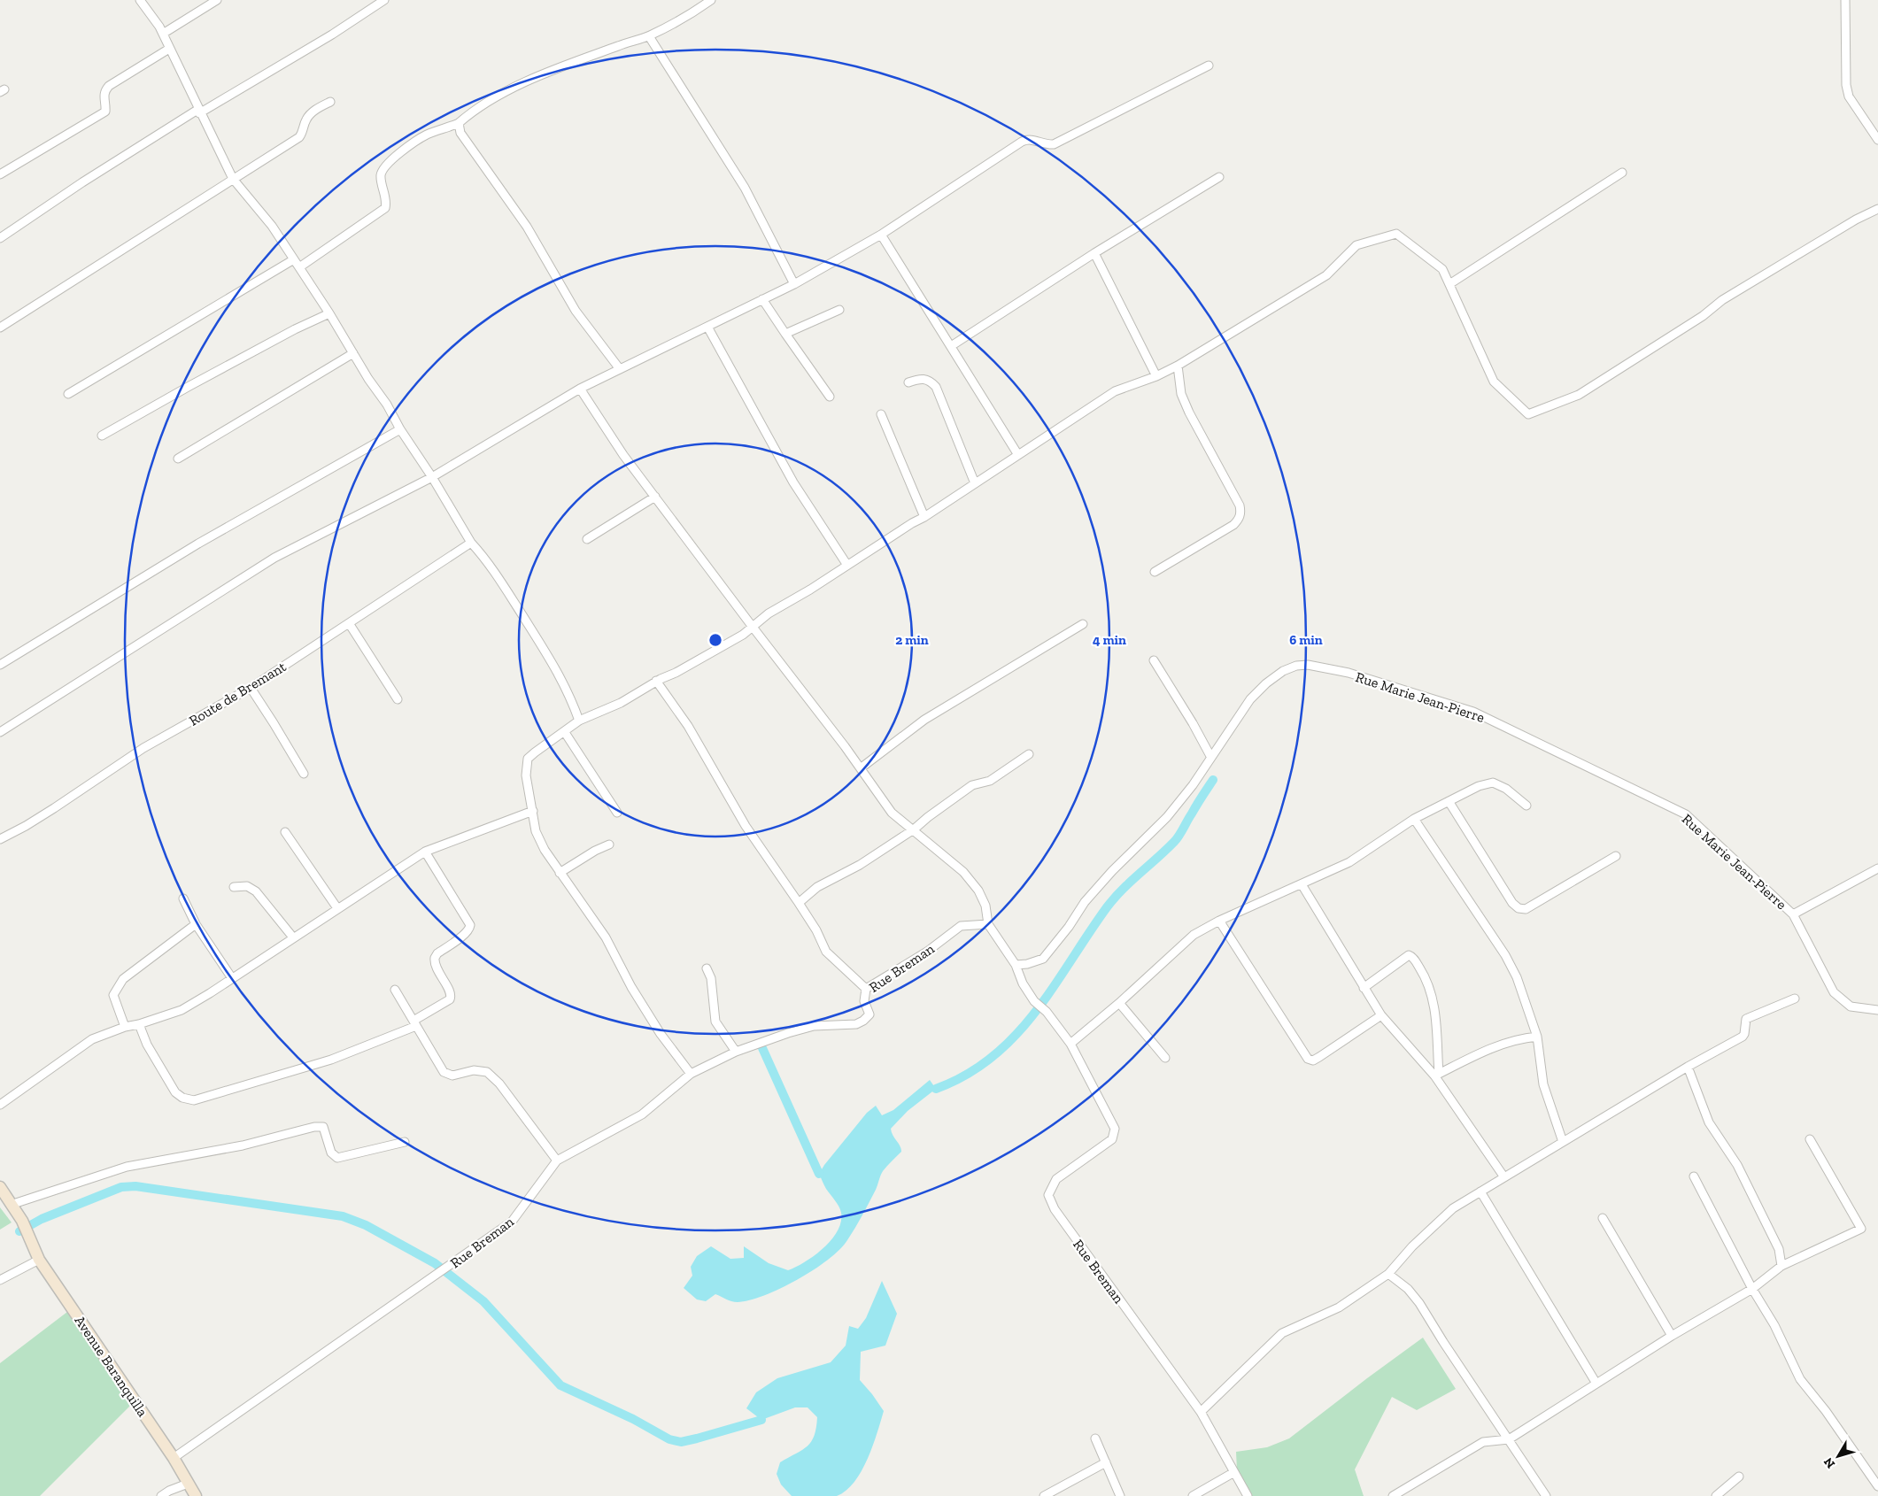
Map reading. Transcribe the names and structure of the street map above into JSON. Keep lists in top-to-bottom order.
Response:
{
  "streets": {
    "main road": ["Avenue Baranquilla"],
    "street": ["Route de Bremant", "Rue Marie Jean-Pierre", "Rue Breman"]
  },
  "crossings": [
    ["Rue Marie Jean-Pierre", "Rue Breman"],
    ["Rue Breman", "Avenue Baranquilla"]
  ],
  "north": "bottom left",
  "rings": ["2 min", "4 min", "6 min"]
}
